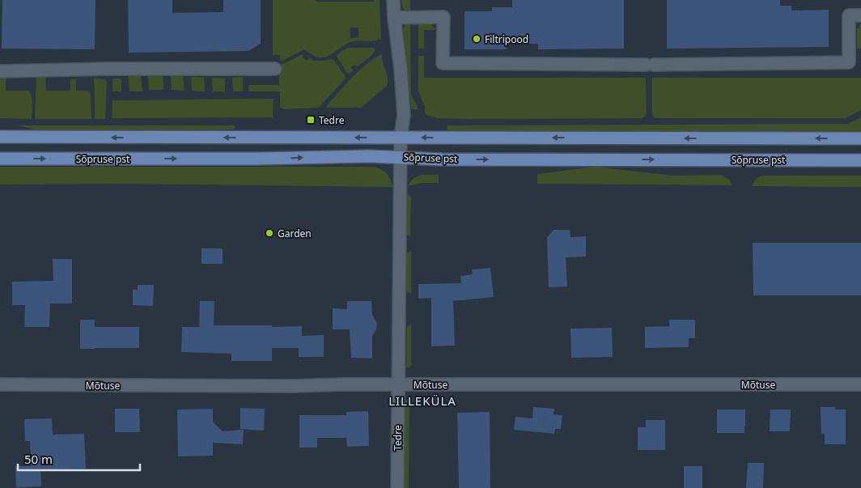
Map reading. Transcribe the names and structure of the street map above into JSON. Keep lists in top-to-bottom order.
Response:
{
  "streets": {
    "main road": ["Sõpruse pst"],
    "street": ["Mõtuse", "Tedre"]
  },
  "crossings": [
    ["Sõpruse pst", "Tedre"],
    ["Mõtuse", "Tedre"]
  ],
  "districts": ["LILLEKÜLA"],
  "places": {
    "other": ["Filtripood", "Garden"],
    "transit": ["Tedre"]
  },
  "scale_bar": "50 m"
}
